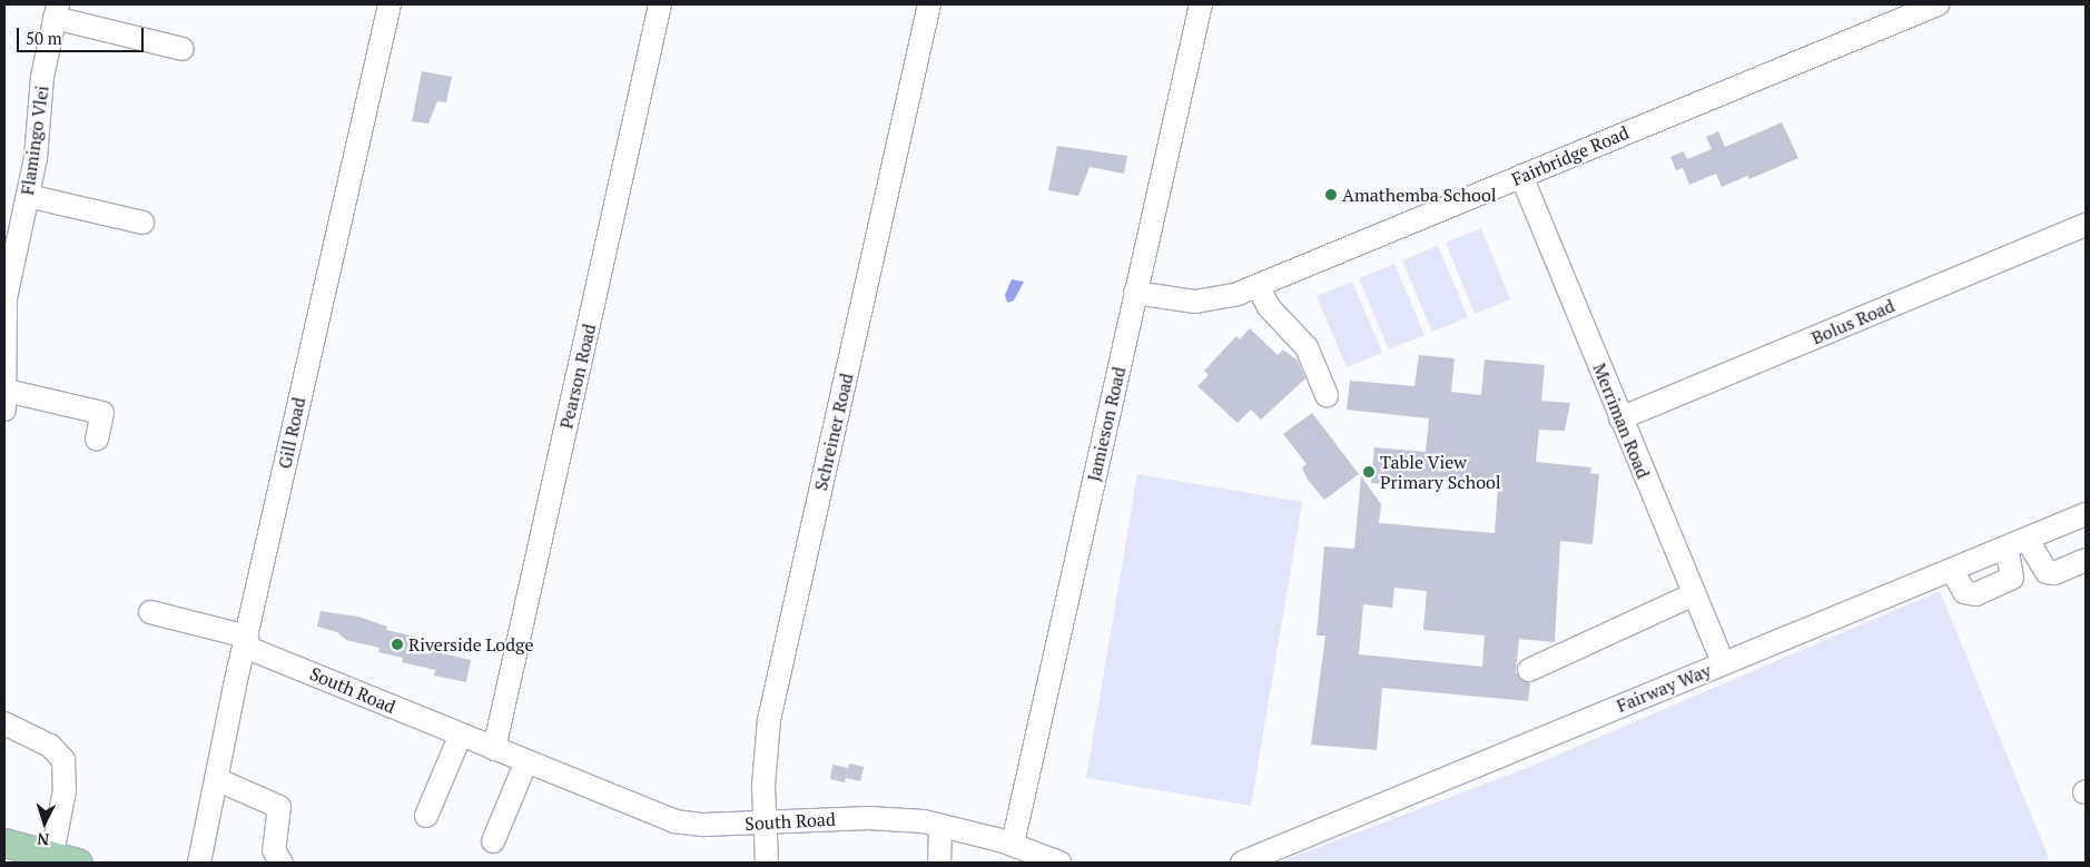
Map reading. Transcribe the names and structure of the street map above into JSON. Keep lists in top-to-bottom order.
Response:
{
  "streets": {
    "street": [
      "Flamingo Vlei",
      "Fairbridge Road",
      "Bolus Road",
      "Pearson Road",
      "Merriman Road",
      "Jamieson Road",
      "Schreiner Road",
      "Gill Road",
      "Fairway Way",
      "South Road"
    ]
  },
  "crossings": [
    ["Fairbridge Road", "Merriman Road"],
    ["Fairbridge Road", "Jamieson Road"],
    ["Bolus Road", "Merriman Road"],
    ["Pearson Road", "South Road"],
    ["Merriman Road", "Fairway Way"],
    ["Jamieson Road", "South Road"],
    ["Schreiner Road", "South Road"],
    ["Gill Road", "South Road"]
  ],
  "places": ["Amathemba School", "Table View Primary School", "Riverside Lodge"],
  "scale_bar": "50 m",
  "north": "bottom"
}
